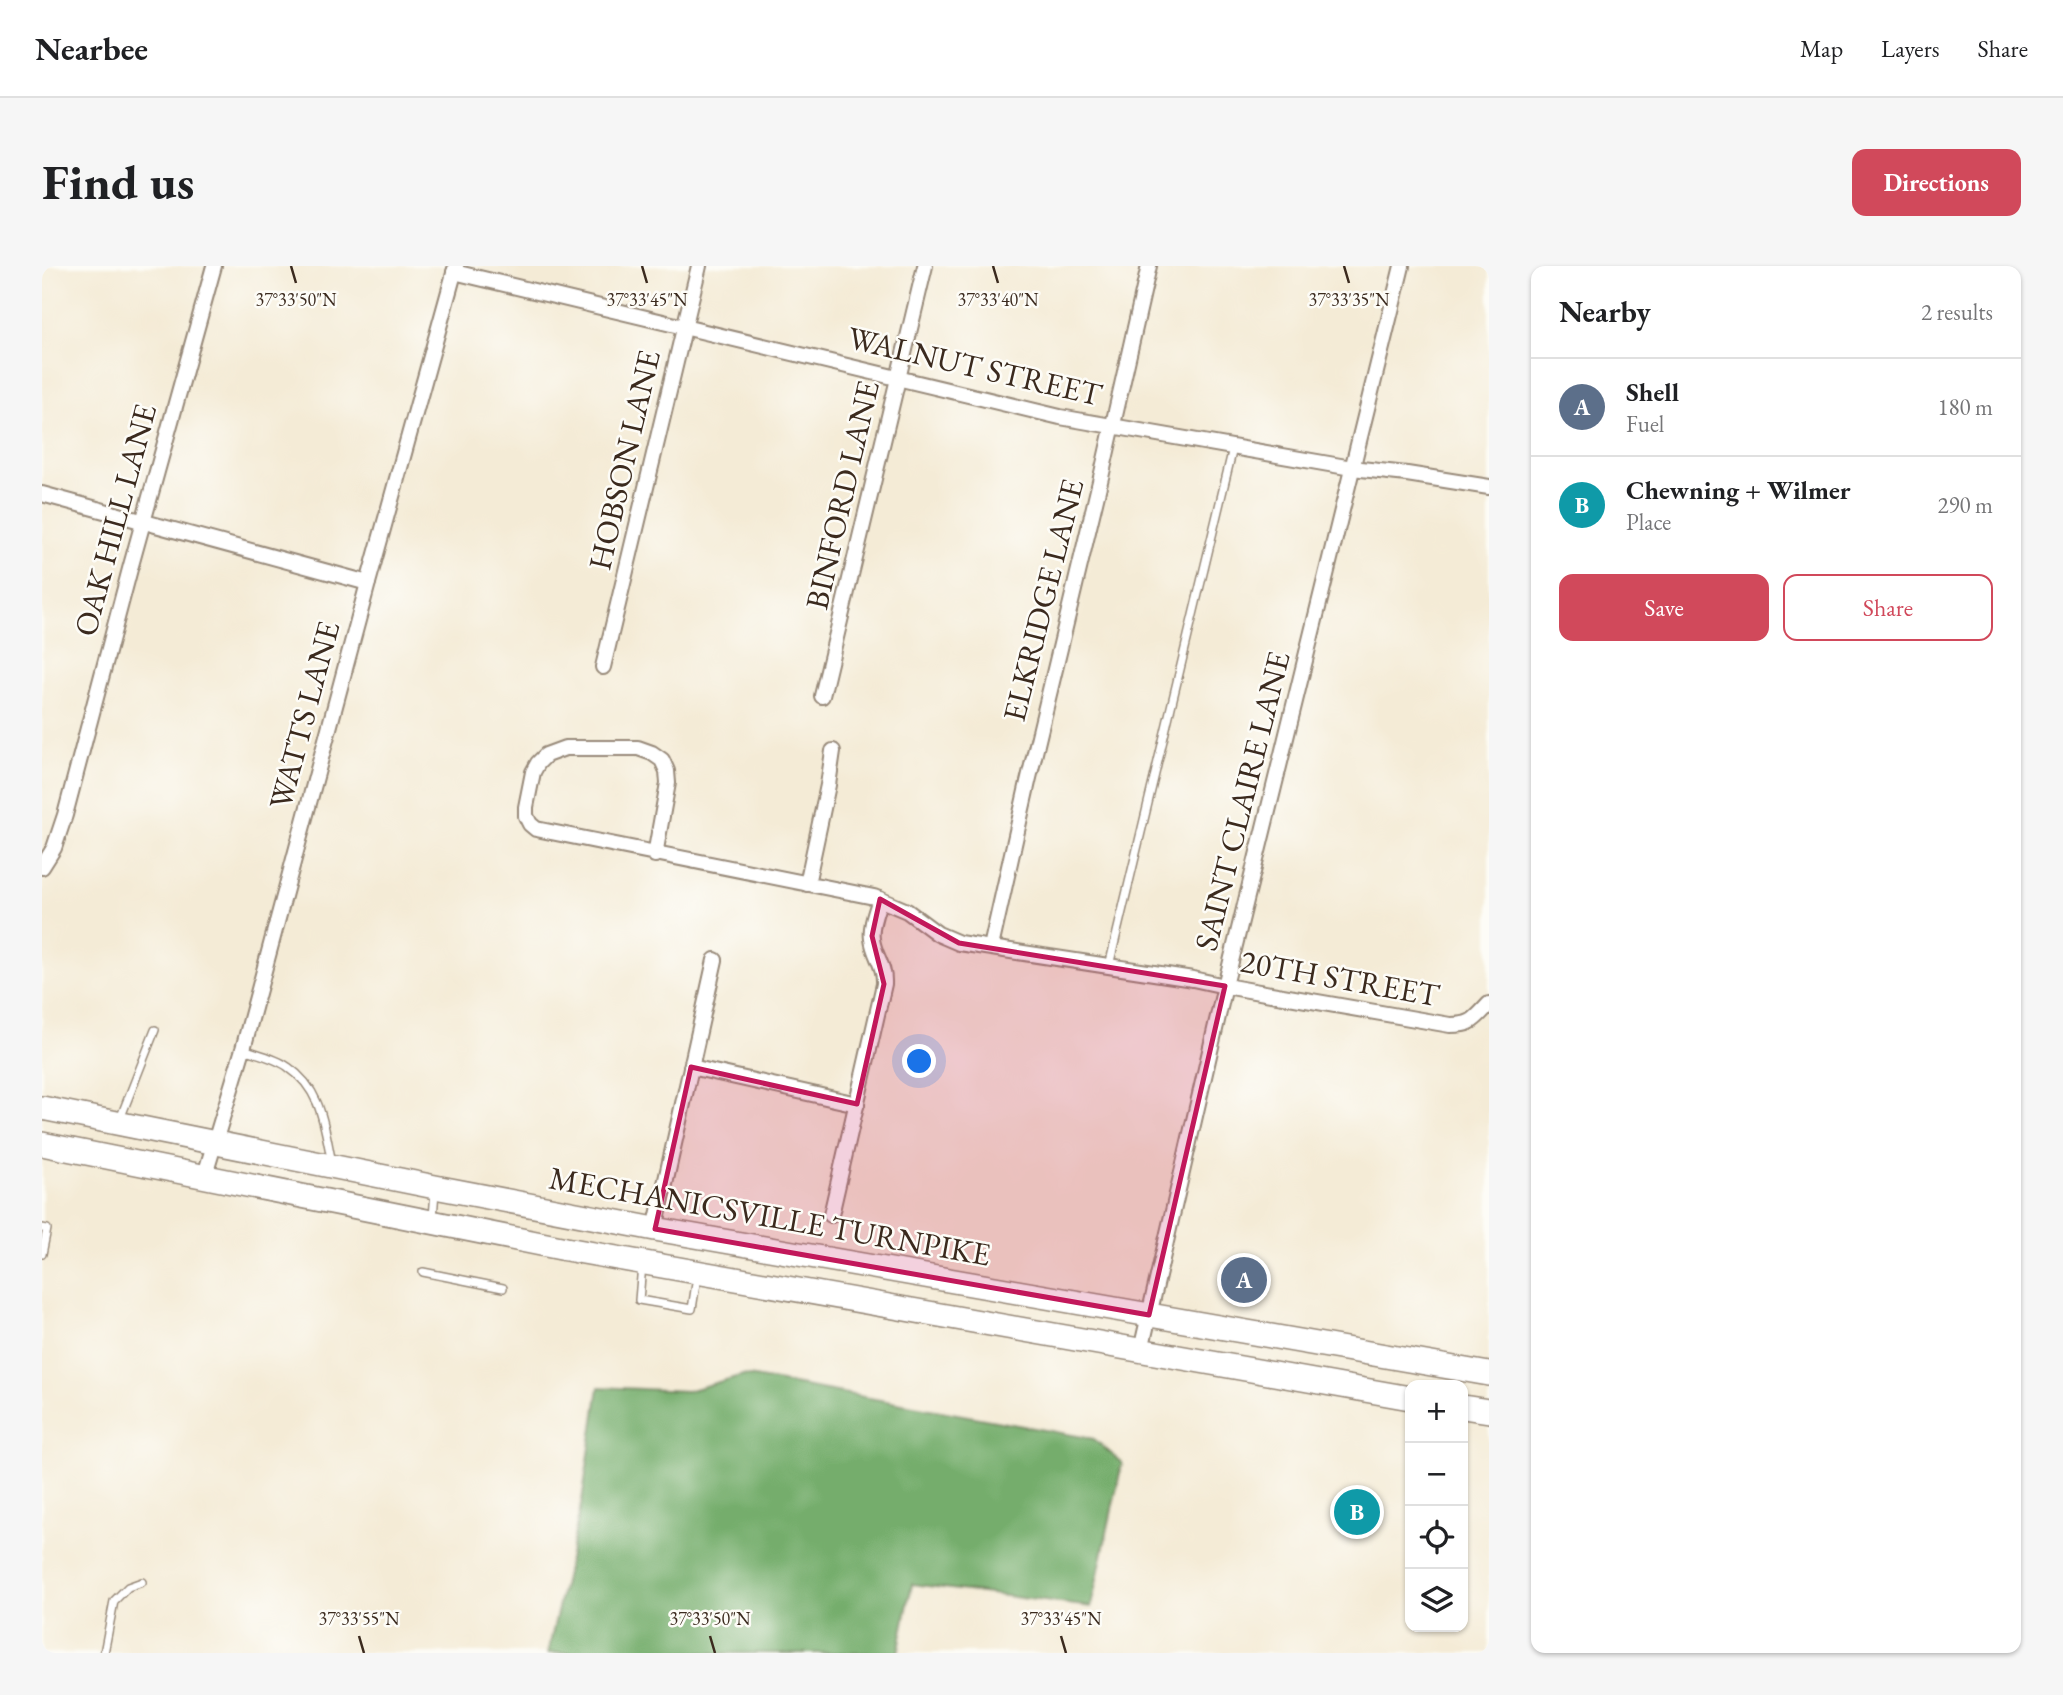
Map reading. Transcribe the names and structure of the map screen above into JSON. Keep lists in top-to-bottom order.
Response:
{
  "streets": {
    "highway": ["MECHANICSVILLE TURNPIKE"],
    "street": [
      "WALNUT STREET",
      "HOBSON LANE",
      "BINFORD LANE",
      "OAK HILL LANE",
      "ELKRIDGE LANE",
      "WATTS LANE",
      "SAINT CLAIRE LANE",
      "20TH STREET"
    ]
  },
  "crossings": [
    ["WALNUT STREET", "HOBSON LANE"],
    ["WALNUT STREET", "BINFORD LANE"],
    ["WALNUT STREET", "ELKRIDGE LANE"],
    ["WALNUT STREET", "WATTS LANE"],
    ["WALNUT STREET", "SAINT CLAIRE LANE"],
    ["ELKRIDGE LANE", "20TH STREET"],
    ["WATTS LANE", "MECHANICSVILLE TURNPIKE"],
    ["SAINT CLAIRE LANE", "20TH STREET"],
    ["SAINT CLAIRE LANE", "MECHANICSVILLE TURNPIKE"]
  ],
  "page": {
    "header": "Nearbee",
    "nav": ["Map", "Layers", "Share"],
    "buttons": [
      "Directions",
      ["Save", "Share"]
    ],
    "title": "Find us",
    "heading": ["Nearby", "2 results"],
    "list": [
      {
        "mark": "A",
        "name": "Shell",
        "note": "Fuel",
        "value": "180 m"
      },
      {
        "mark": "B",
        "name": "Chewning + Wilmer",
        "note": "Place",
        "value": "290 m"
      }
    ],
    "pins": ["A", "B"],
    "map_buttons": ["+", "−"]
  },
  "coordinates": [
    "37°33'35\"N",
    "37°33'50\"N",
    "37°33'45\"N",
    "37°33'40\"N",
    "37°33'55\"N"
  ]
}
